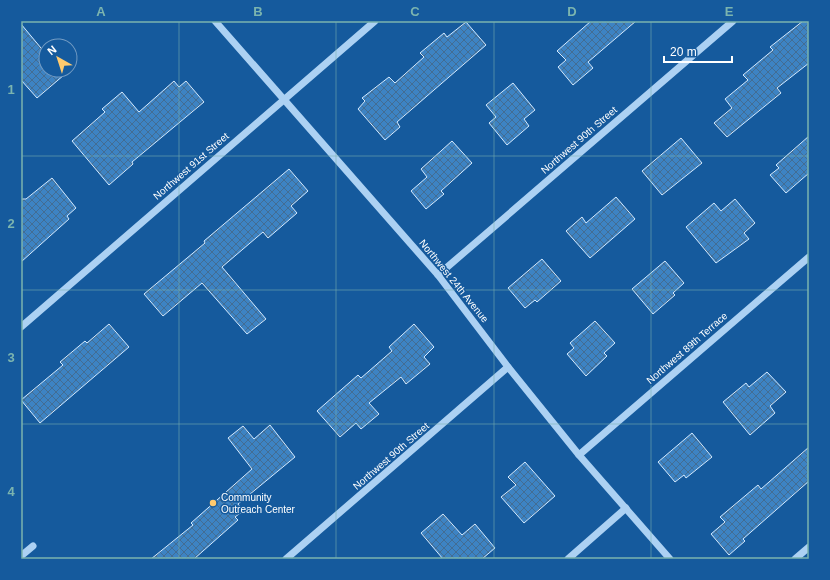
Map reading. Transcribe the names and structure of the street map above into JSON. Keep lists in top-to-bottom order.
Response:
{
  "streets": {
    "street": [
      "Northwest 90th Street",
      "Northwest 91st Street",
      "Northwest 24th Avenue",
      "Northwest 89th Terrace"
    ]
  },
  "crossings": [
    ["Northwest 90th Street", "Northwest 24th Avenue"],
    ["Northwest 91st Street", "Northwest 24th Avenue"],
    ["Northwest 24th Avenue", "Northwest 89th Terrace"]
  ],
  "places": ["Community Outreach Center"],
  "scale_bar": "20 m",
  "north": "top left",
  "grid": {
    "columns": [
      "A",
      "B",
      "C",
      "D",
      "E"
    ],
    "rows": [
      "1",
      "2",
      "3",
      "4"
    ]
  }
}
